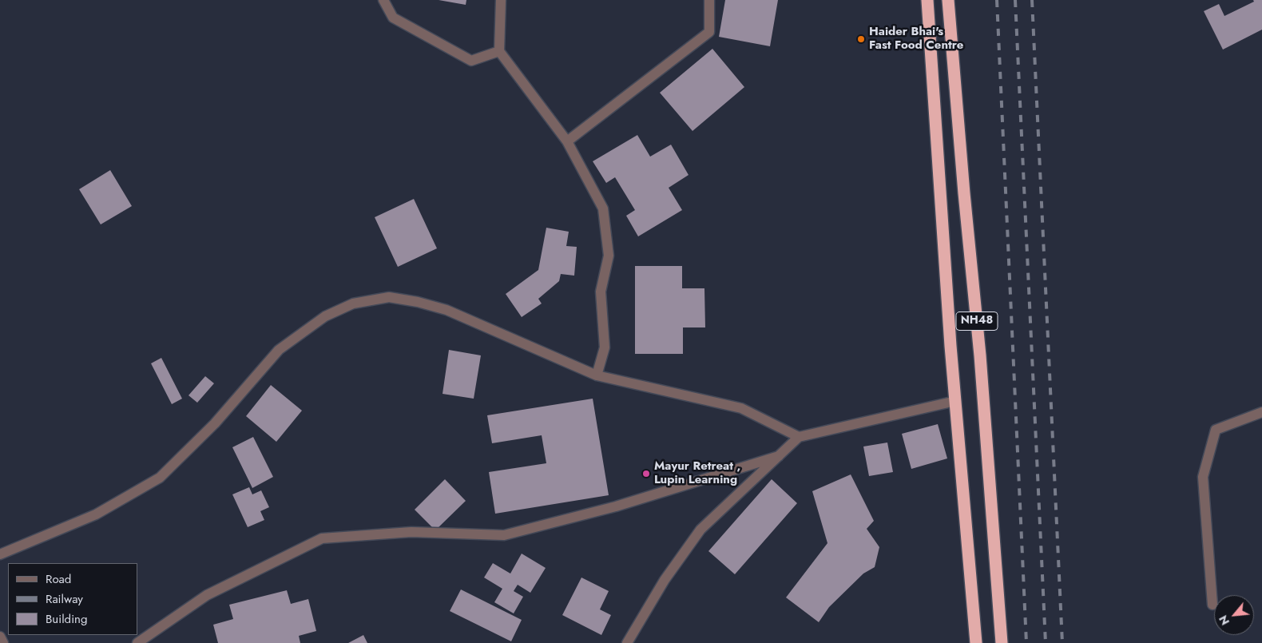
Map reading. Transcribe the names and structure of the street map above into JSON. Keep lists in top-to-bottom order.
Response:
{
  "streets": {
    "highway": ["NH48"]
  },
  "places": ["Haider Bhai's Fast Food Centre", "Mayur Retreat , Lupin Learning"],
  "legend": ["Road", "Railway", "Building"],
  "north": "bottom left"
}
